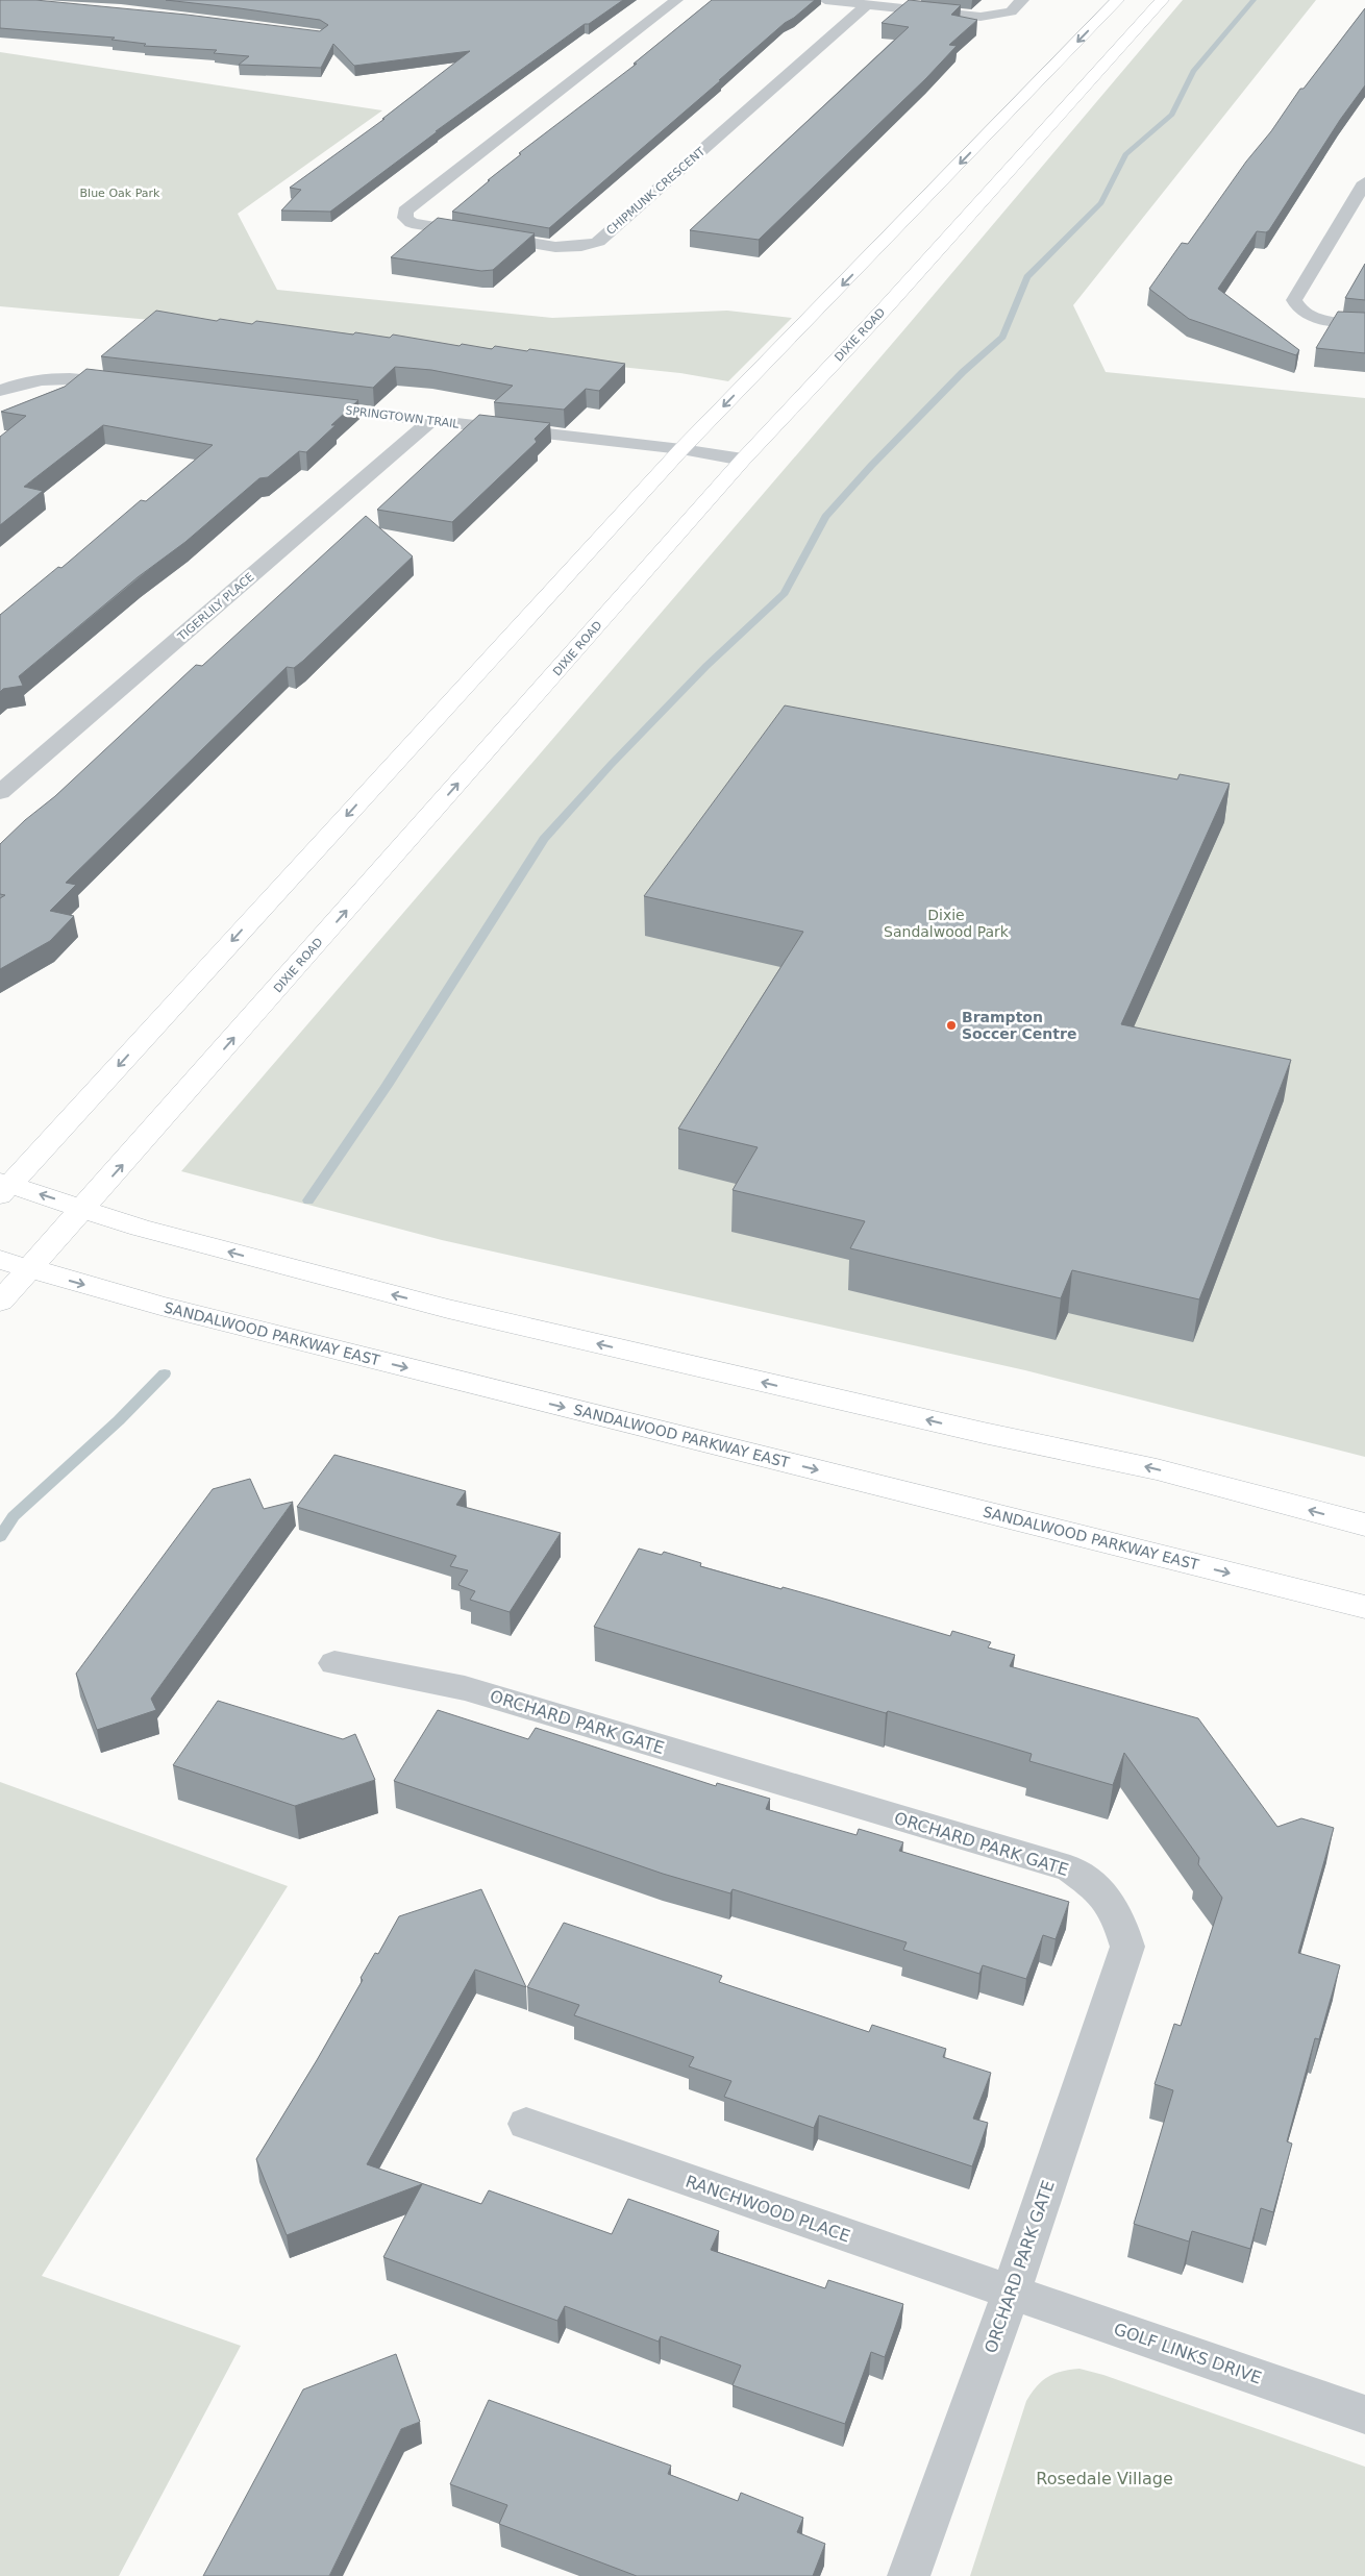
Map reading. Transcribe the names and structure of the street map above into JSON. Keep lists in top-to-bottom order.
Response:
{
  "streets": {
    "main road": ["DIXIE ROAD", "SANDALWOOD PARKWAY EAST"],
    "street": [
      "CHIPMUNK CRESCENT",
      "SPRINGTOWN TRAIL",
      "TIGERLILY PLACE",
      "ORCHARD PARK GATE",
      "RANCHWOOD PLACE",
      "GOLF LINKS DRIVE"
    ]
  },
  "crossings": [
    ["DIXIE ROAD", "SPRINGTOWN TRAIL"],
    ["DIXIE ROAD", "SANDALWOOD PARKWAY EAST"],
    ["SPRINGTOWN TRAIL", "TIGERLILY PLACE"],
    ["ORCHARD PARK GATE", "RANCHWOOD PLACE"],
    ["ORCHARD PARK GATE", "GOLF LINKS DRIVE"],
    ["RANCHWOOD PLACE", "GOLF LINKS DRIVE"]
  ],
  "parks": ["Blue Oak Park", "Dixie Sandalwood Park", "Rosedale Village"],
  "places": ["Brampton Soccer Centre"]
}
